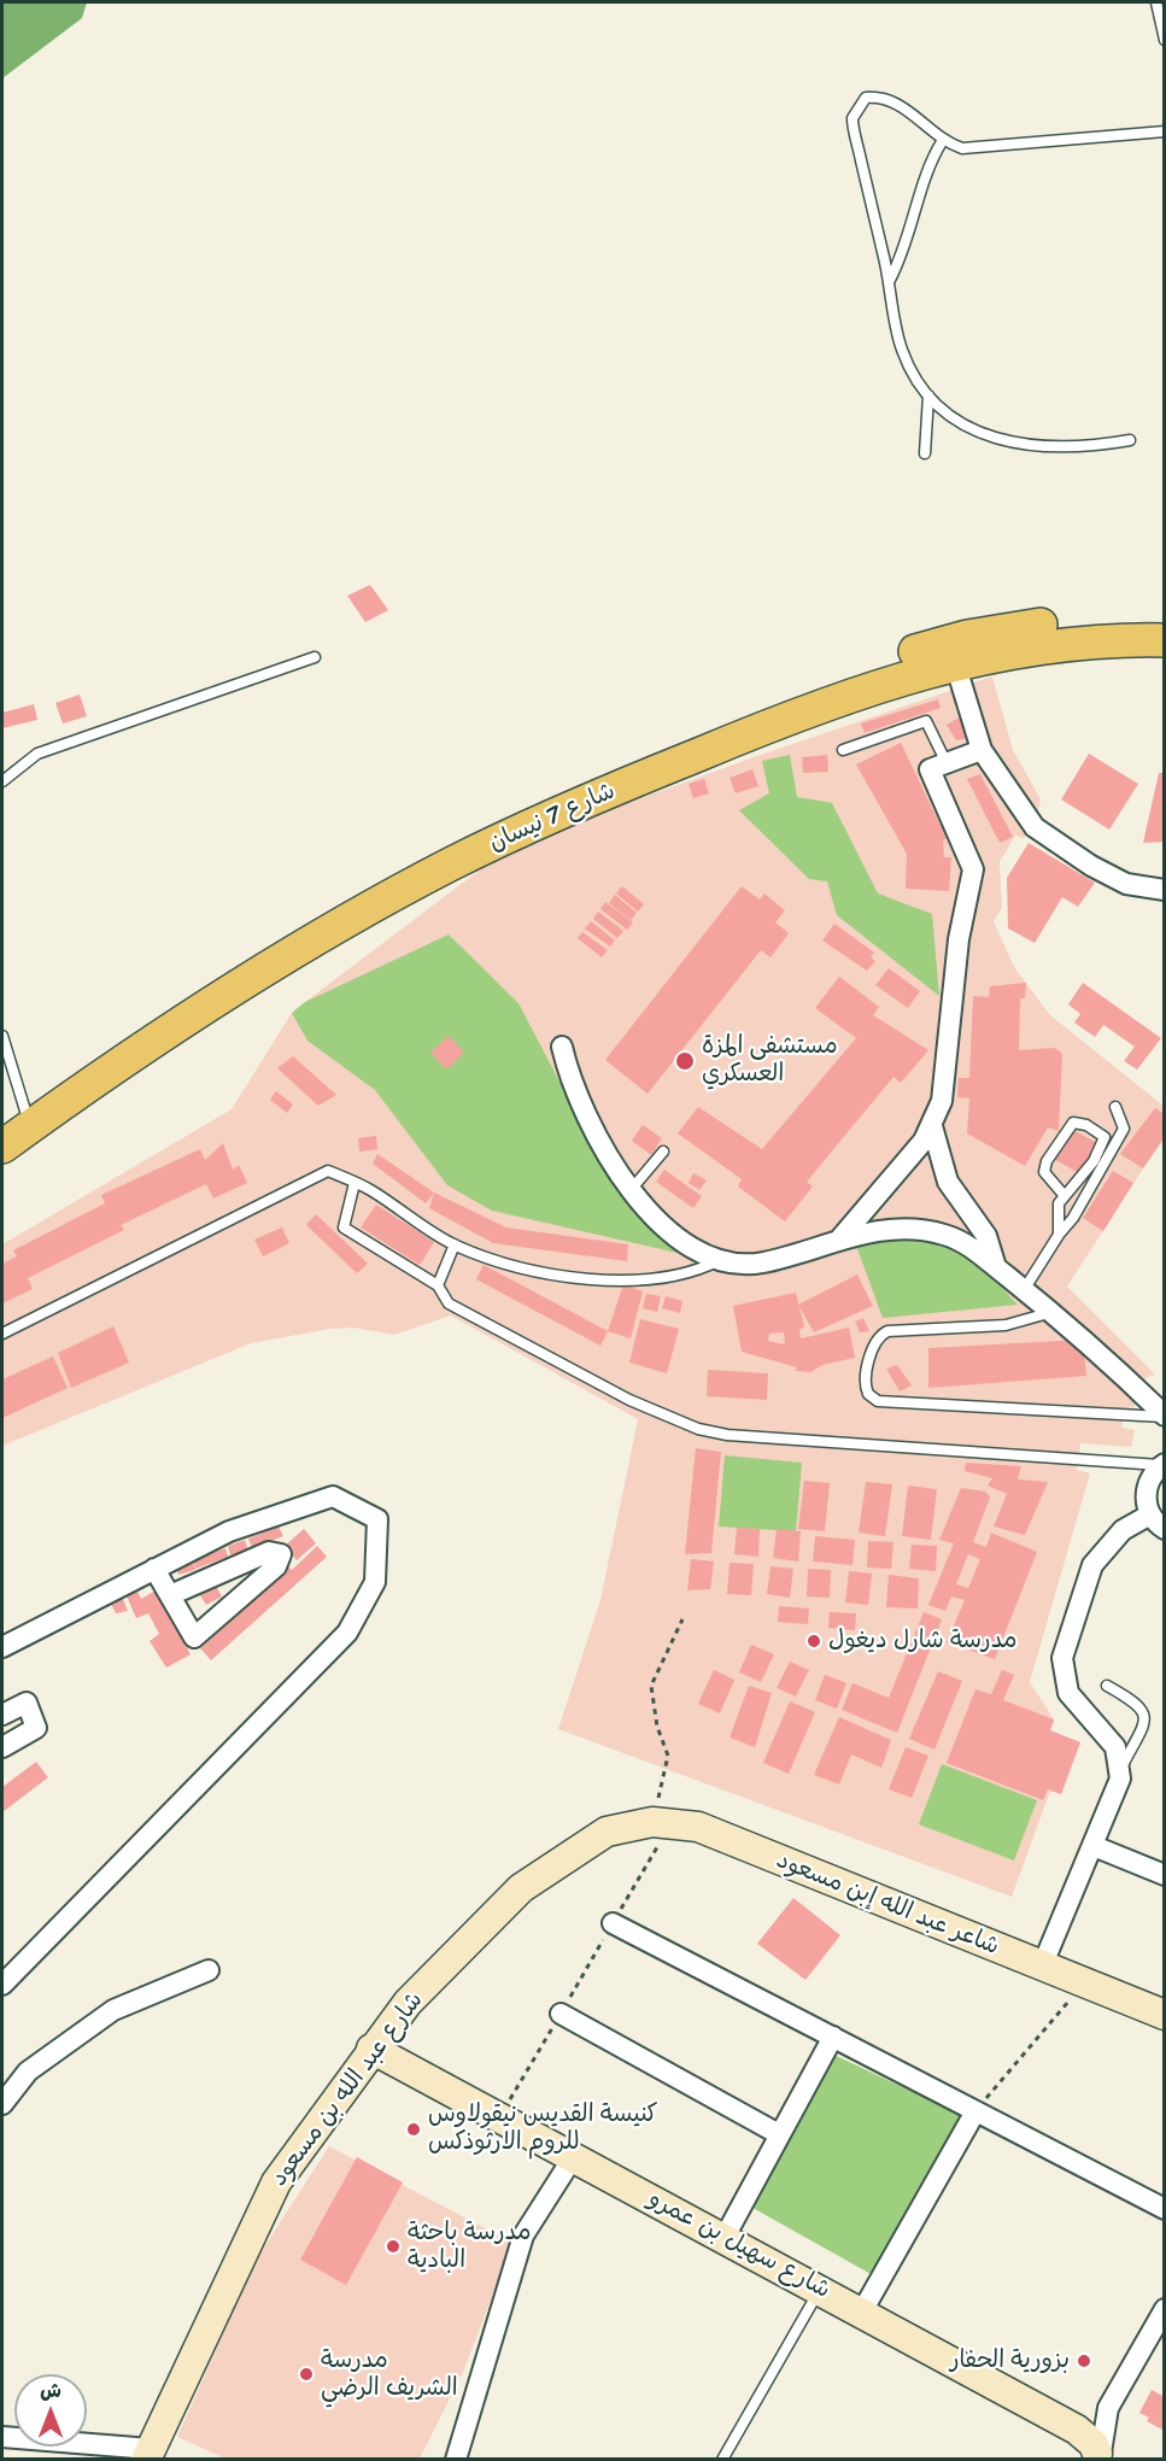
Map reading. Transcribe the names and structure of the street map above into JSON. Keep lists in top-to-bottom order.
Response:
{
  "streets": {
    "main road": ["شارع 7 نيسان"],
    "street": ["شاعر عبد الله إبن مسعود", "شارع عبد الله بن مسعود", "شارع سهيل بن عمرو"]
  },
  "crossings": [
    ["شاعر عبد الله إبن مسعود", "شارع عبد الله بن مسعود"],
    ["شارع عبد الله بن مسعود", "شارع سهيل بن عمرو"]
  ],
  "places": [
    "مستشفى المزة العسكري",
    "مدرسة شارل ديغول",
    "كنيسة القديس نيقولاوس للروم الارثوذكس",
    "مدرسة باحثة البادية",
    "بزورية الحفار",
    "مدرسة الشريف الرضي"
  ],
  "north": "top"
}
